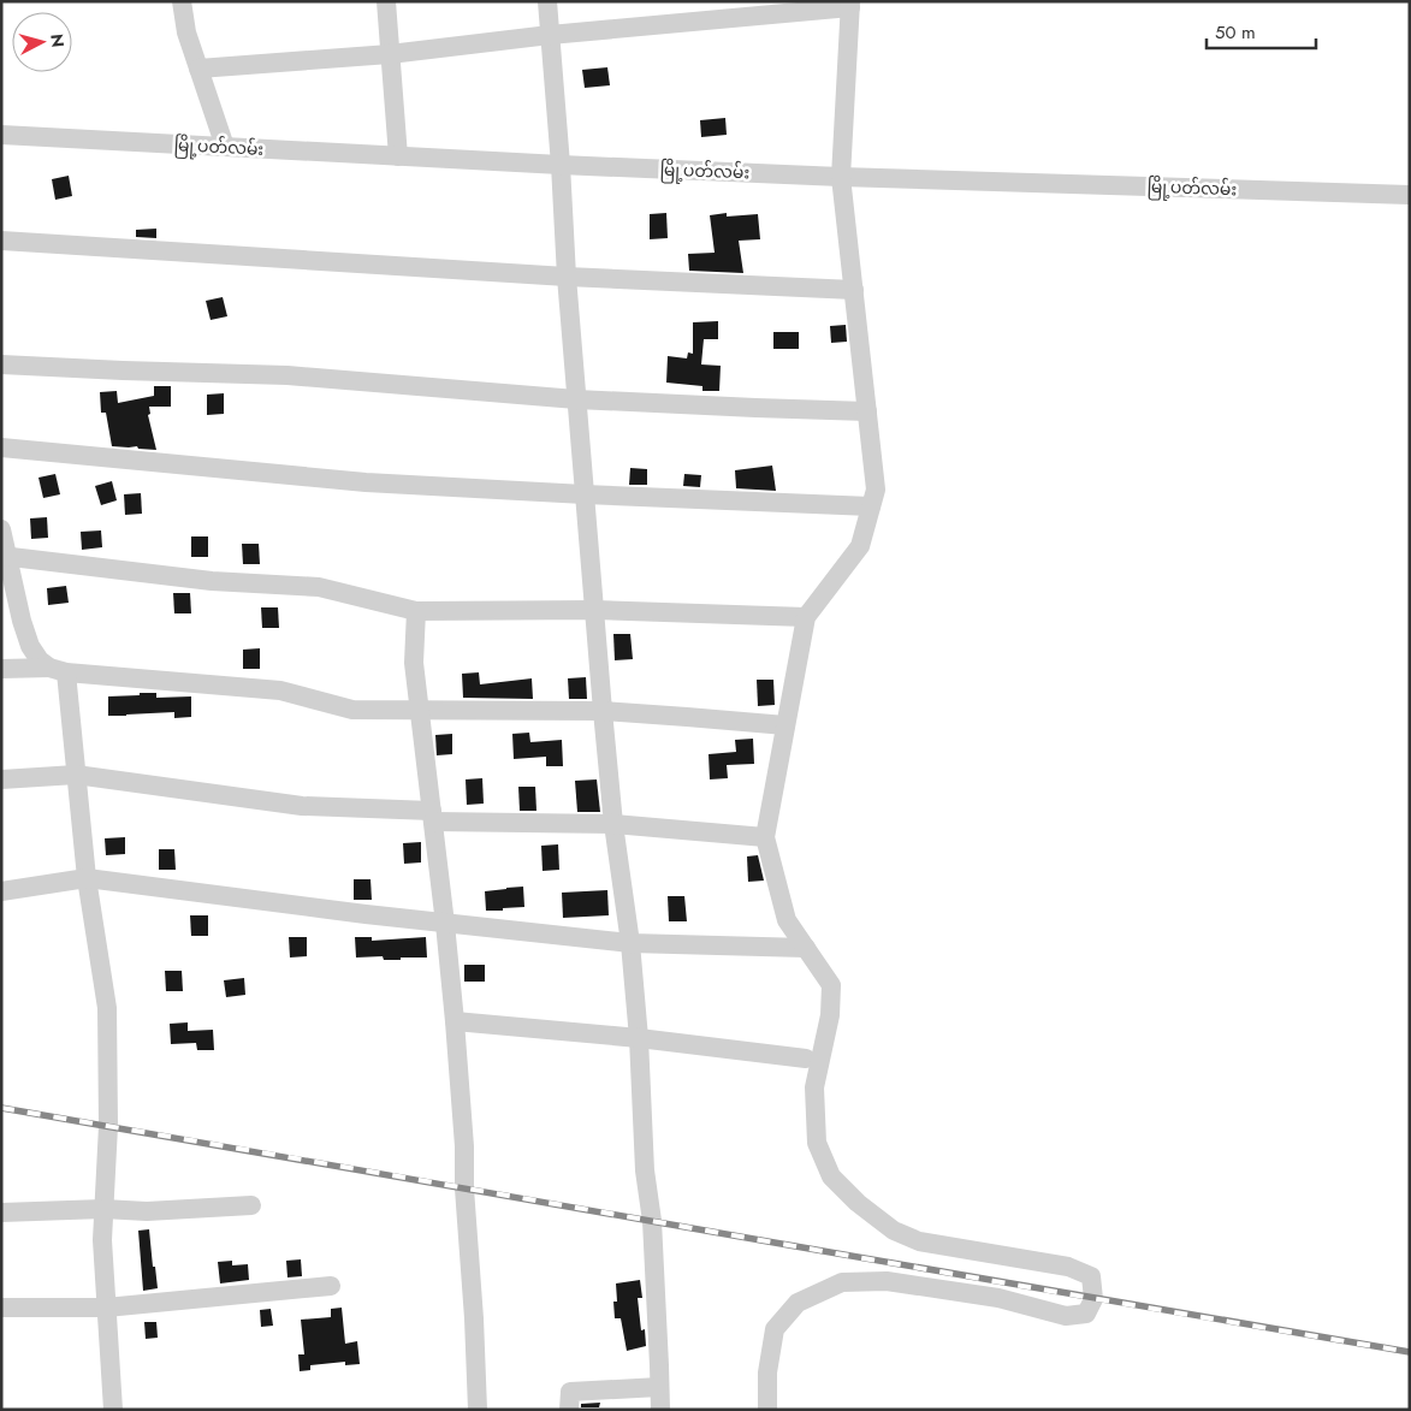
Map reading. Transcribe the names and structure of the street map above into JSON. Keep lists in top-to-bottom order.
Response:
{
  "streets": {
    "street": ["မြို့ပတ်လမ်း"]
  },
  "scale_bar": "50 m",
  "north": "right"
}
